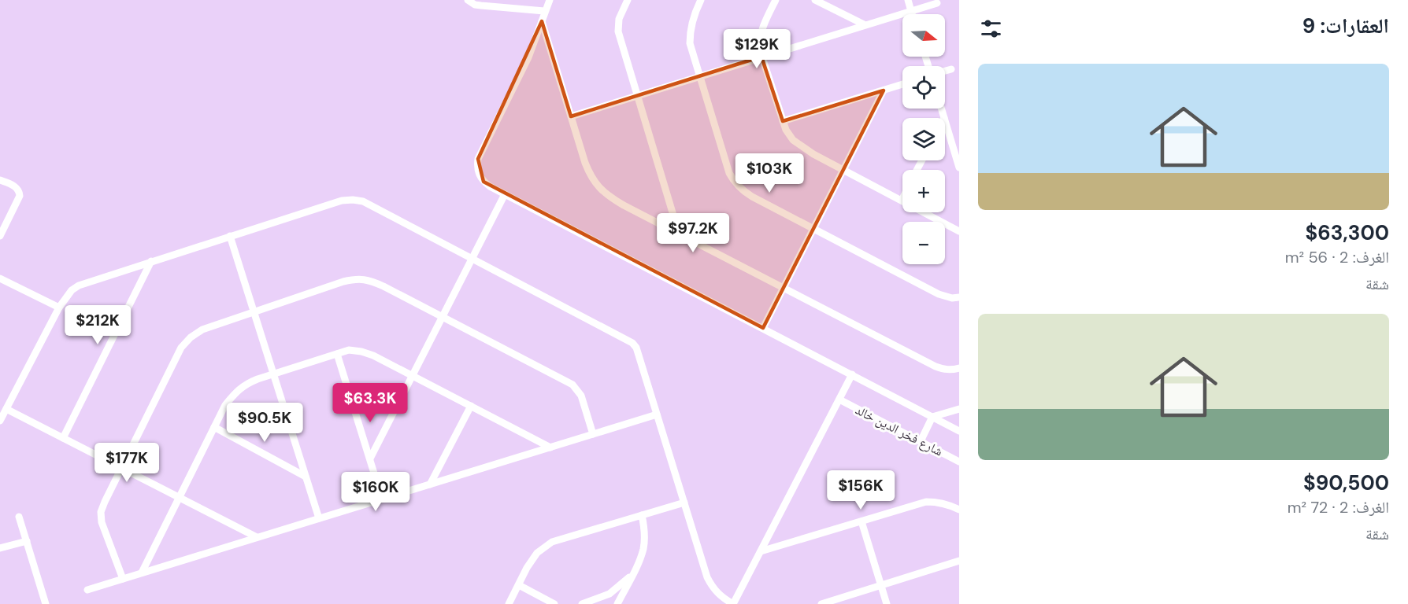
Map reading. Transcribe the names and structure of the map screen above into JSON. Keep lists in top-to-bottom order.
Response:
{
  "streets": {
    "street": ["شارع فخر الدين خالد"]
  },
  "north": "right",
  "page": {
    "heading": "العقارات: 9",
    "map_buttons": ["+", "−"],
    "price": [
      "$129K",
      "$103K",
      "$97.2K",
      "$212K",
      "$63.3K",
      "$90.5K",
      "$177K",
      "$156K",
      "$160K"
    ],
    "list": [
      {
        "name": "$63,300",
        "note": "الغرف: 2 · 56 m² · شقة"
      },
      {
        "name": "$90,500",
        "note": "الغرف: 2 · 72 m² · شقة"
      }
    ]
  }
}
